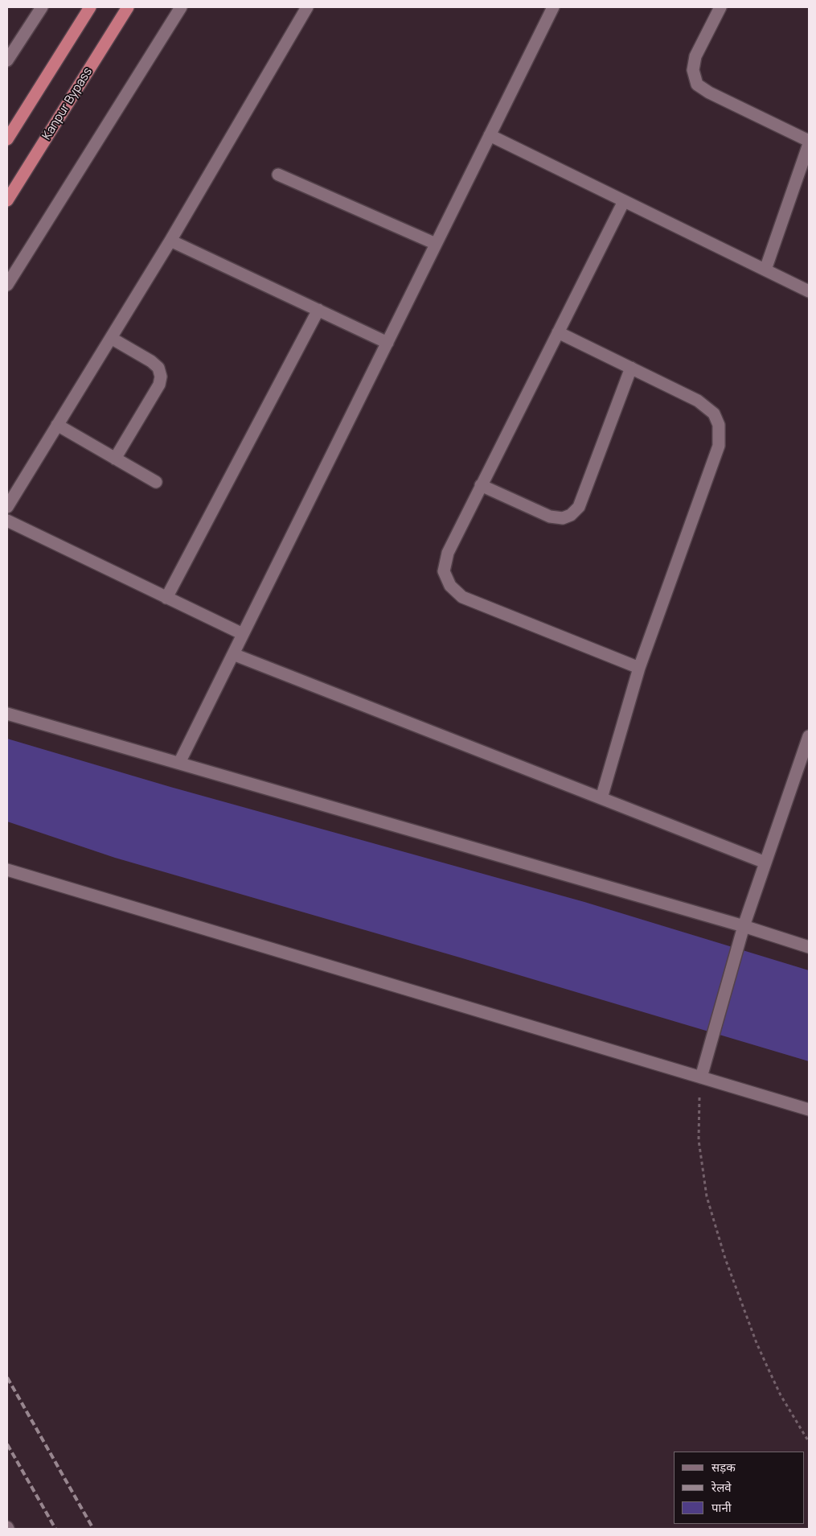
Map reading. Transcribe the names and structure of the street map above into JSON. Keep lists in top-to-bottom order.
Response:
{
  "streets": {
    "highway": ["Kanpur Bypass"]
  },
  "legend": ["सड़क", "रेलवे", "पानी"]
}
